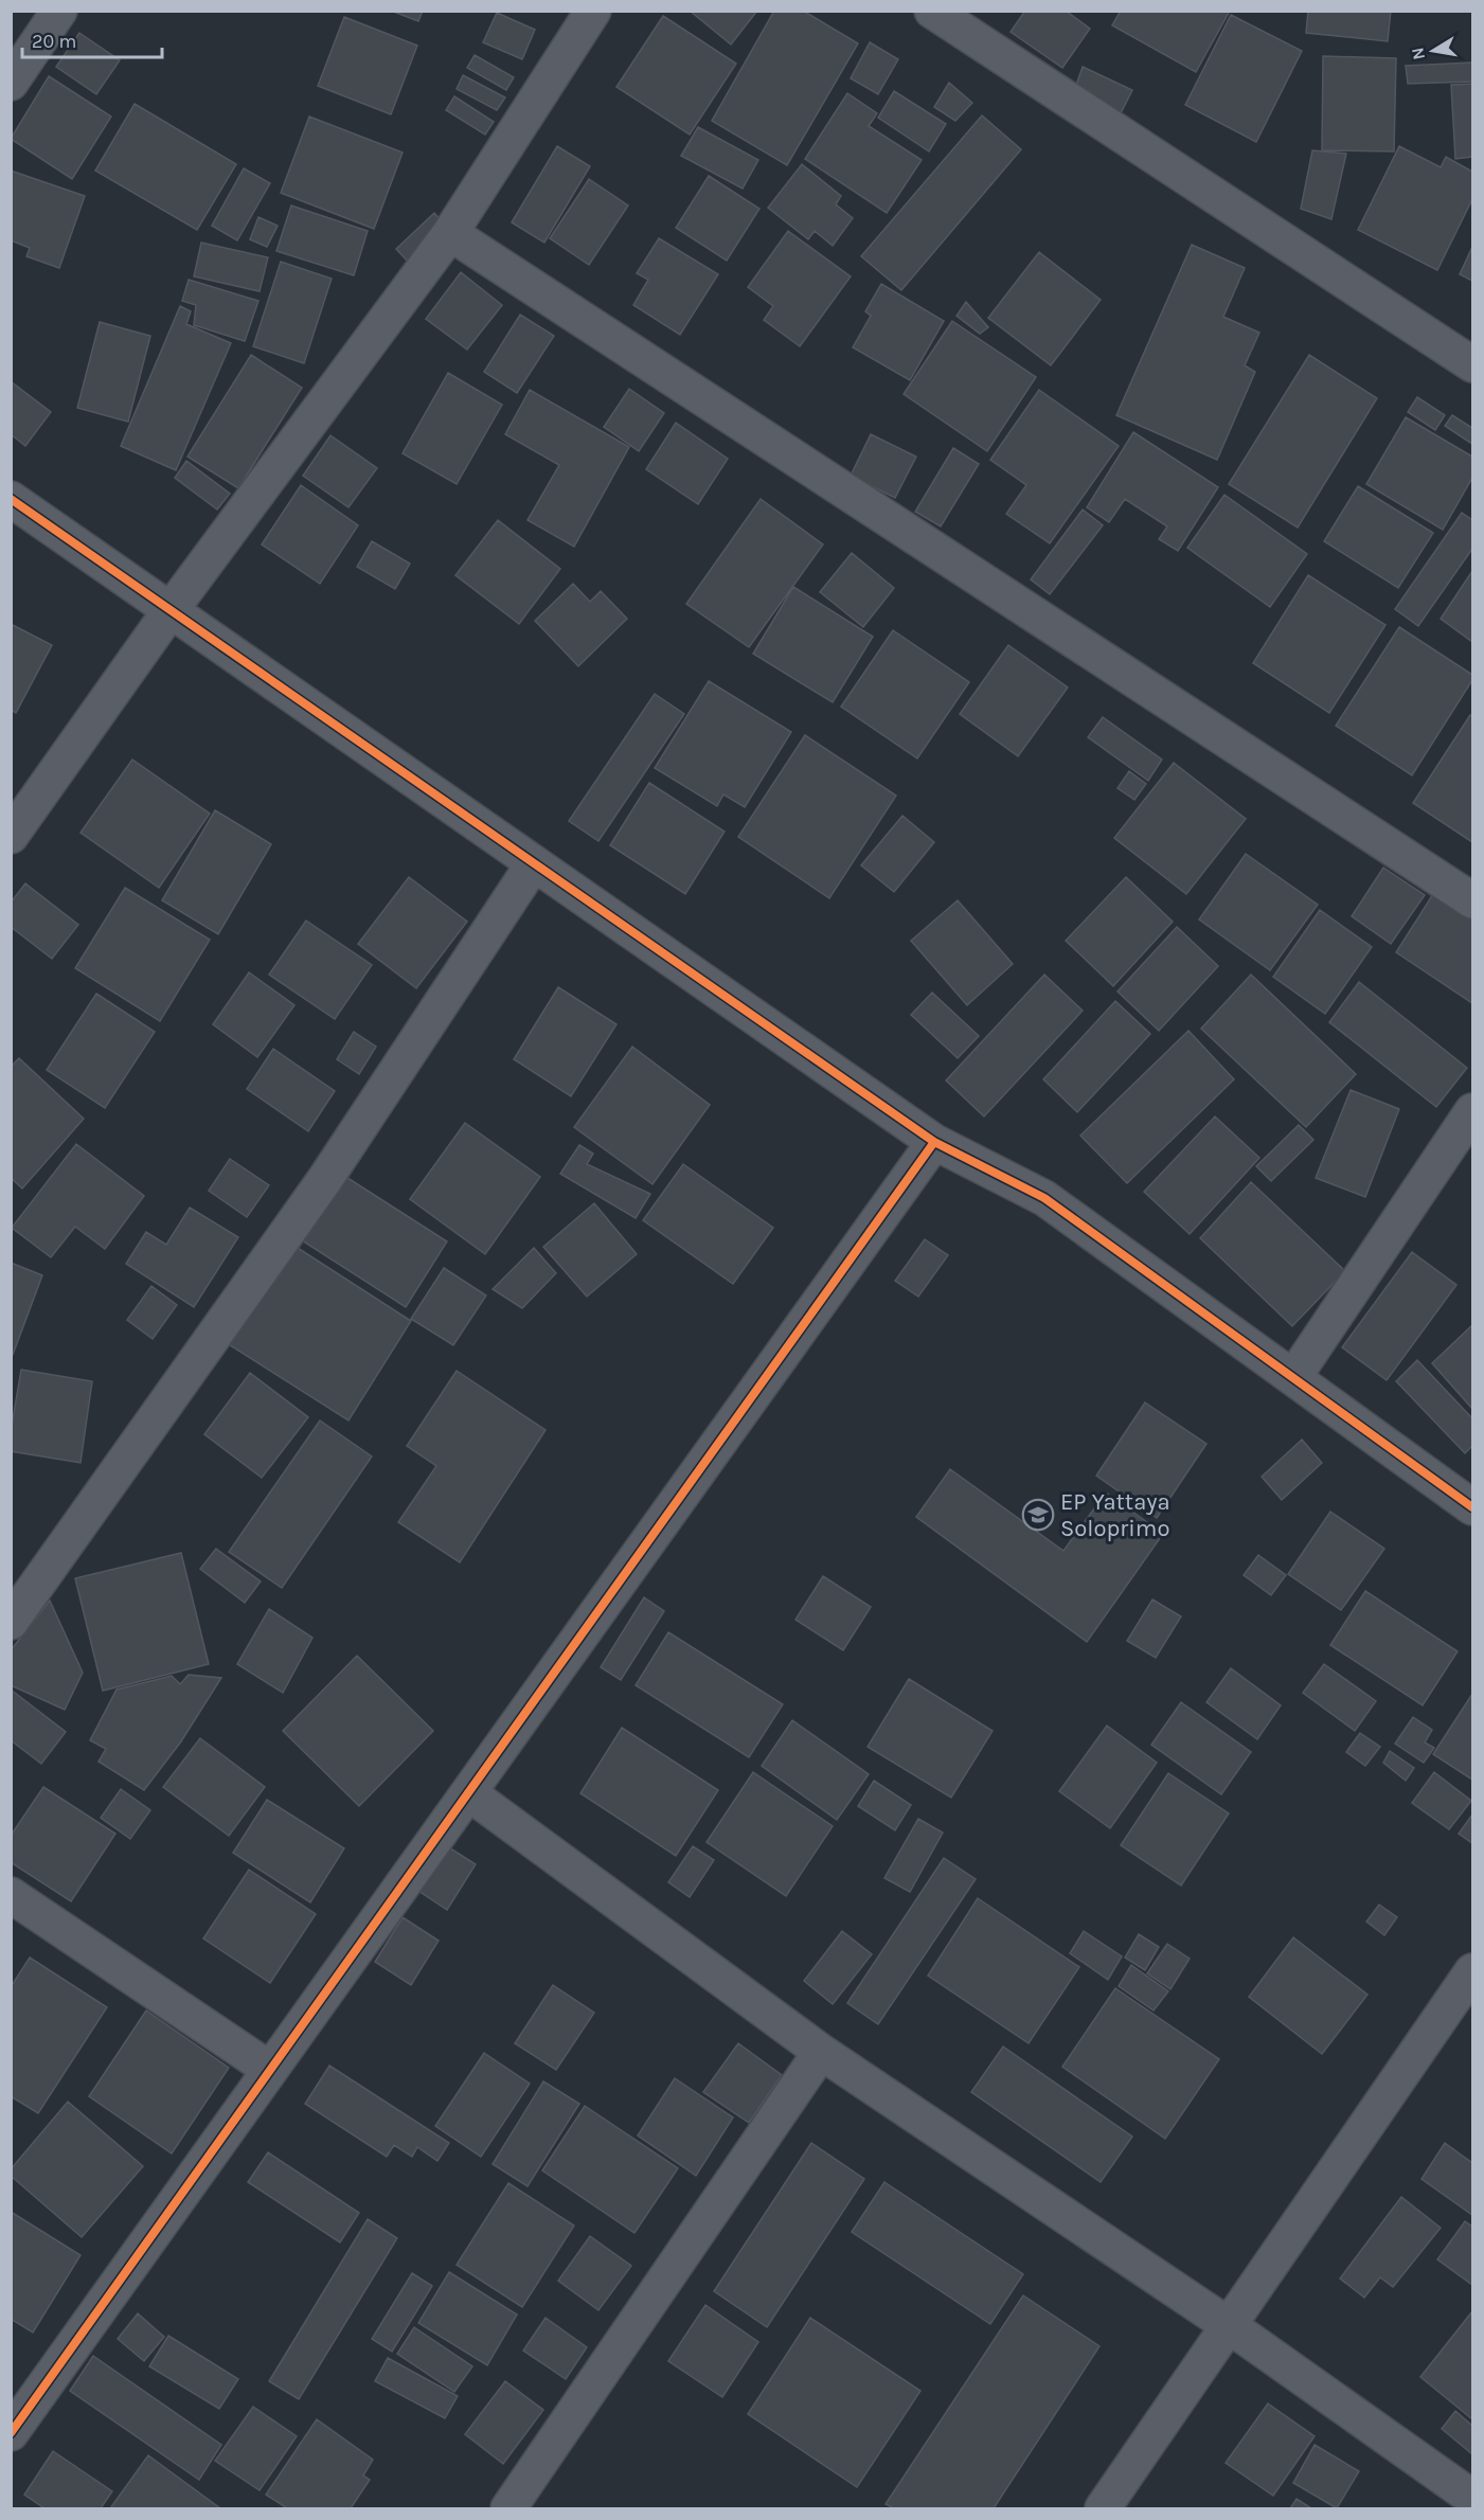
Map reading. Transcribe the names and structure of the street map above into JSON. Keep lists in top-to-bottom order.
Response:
{
  "places": {
    "school or university": ["EP Yattaya Soloprimo"]
  },
  "scale_bar": "20 m",
  "north": "left"
}
